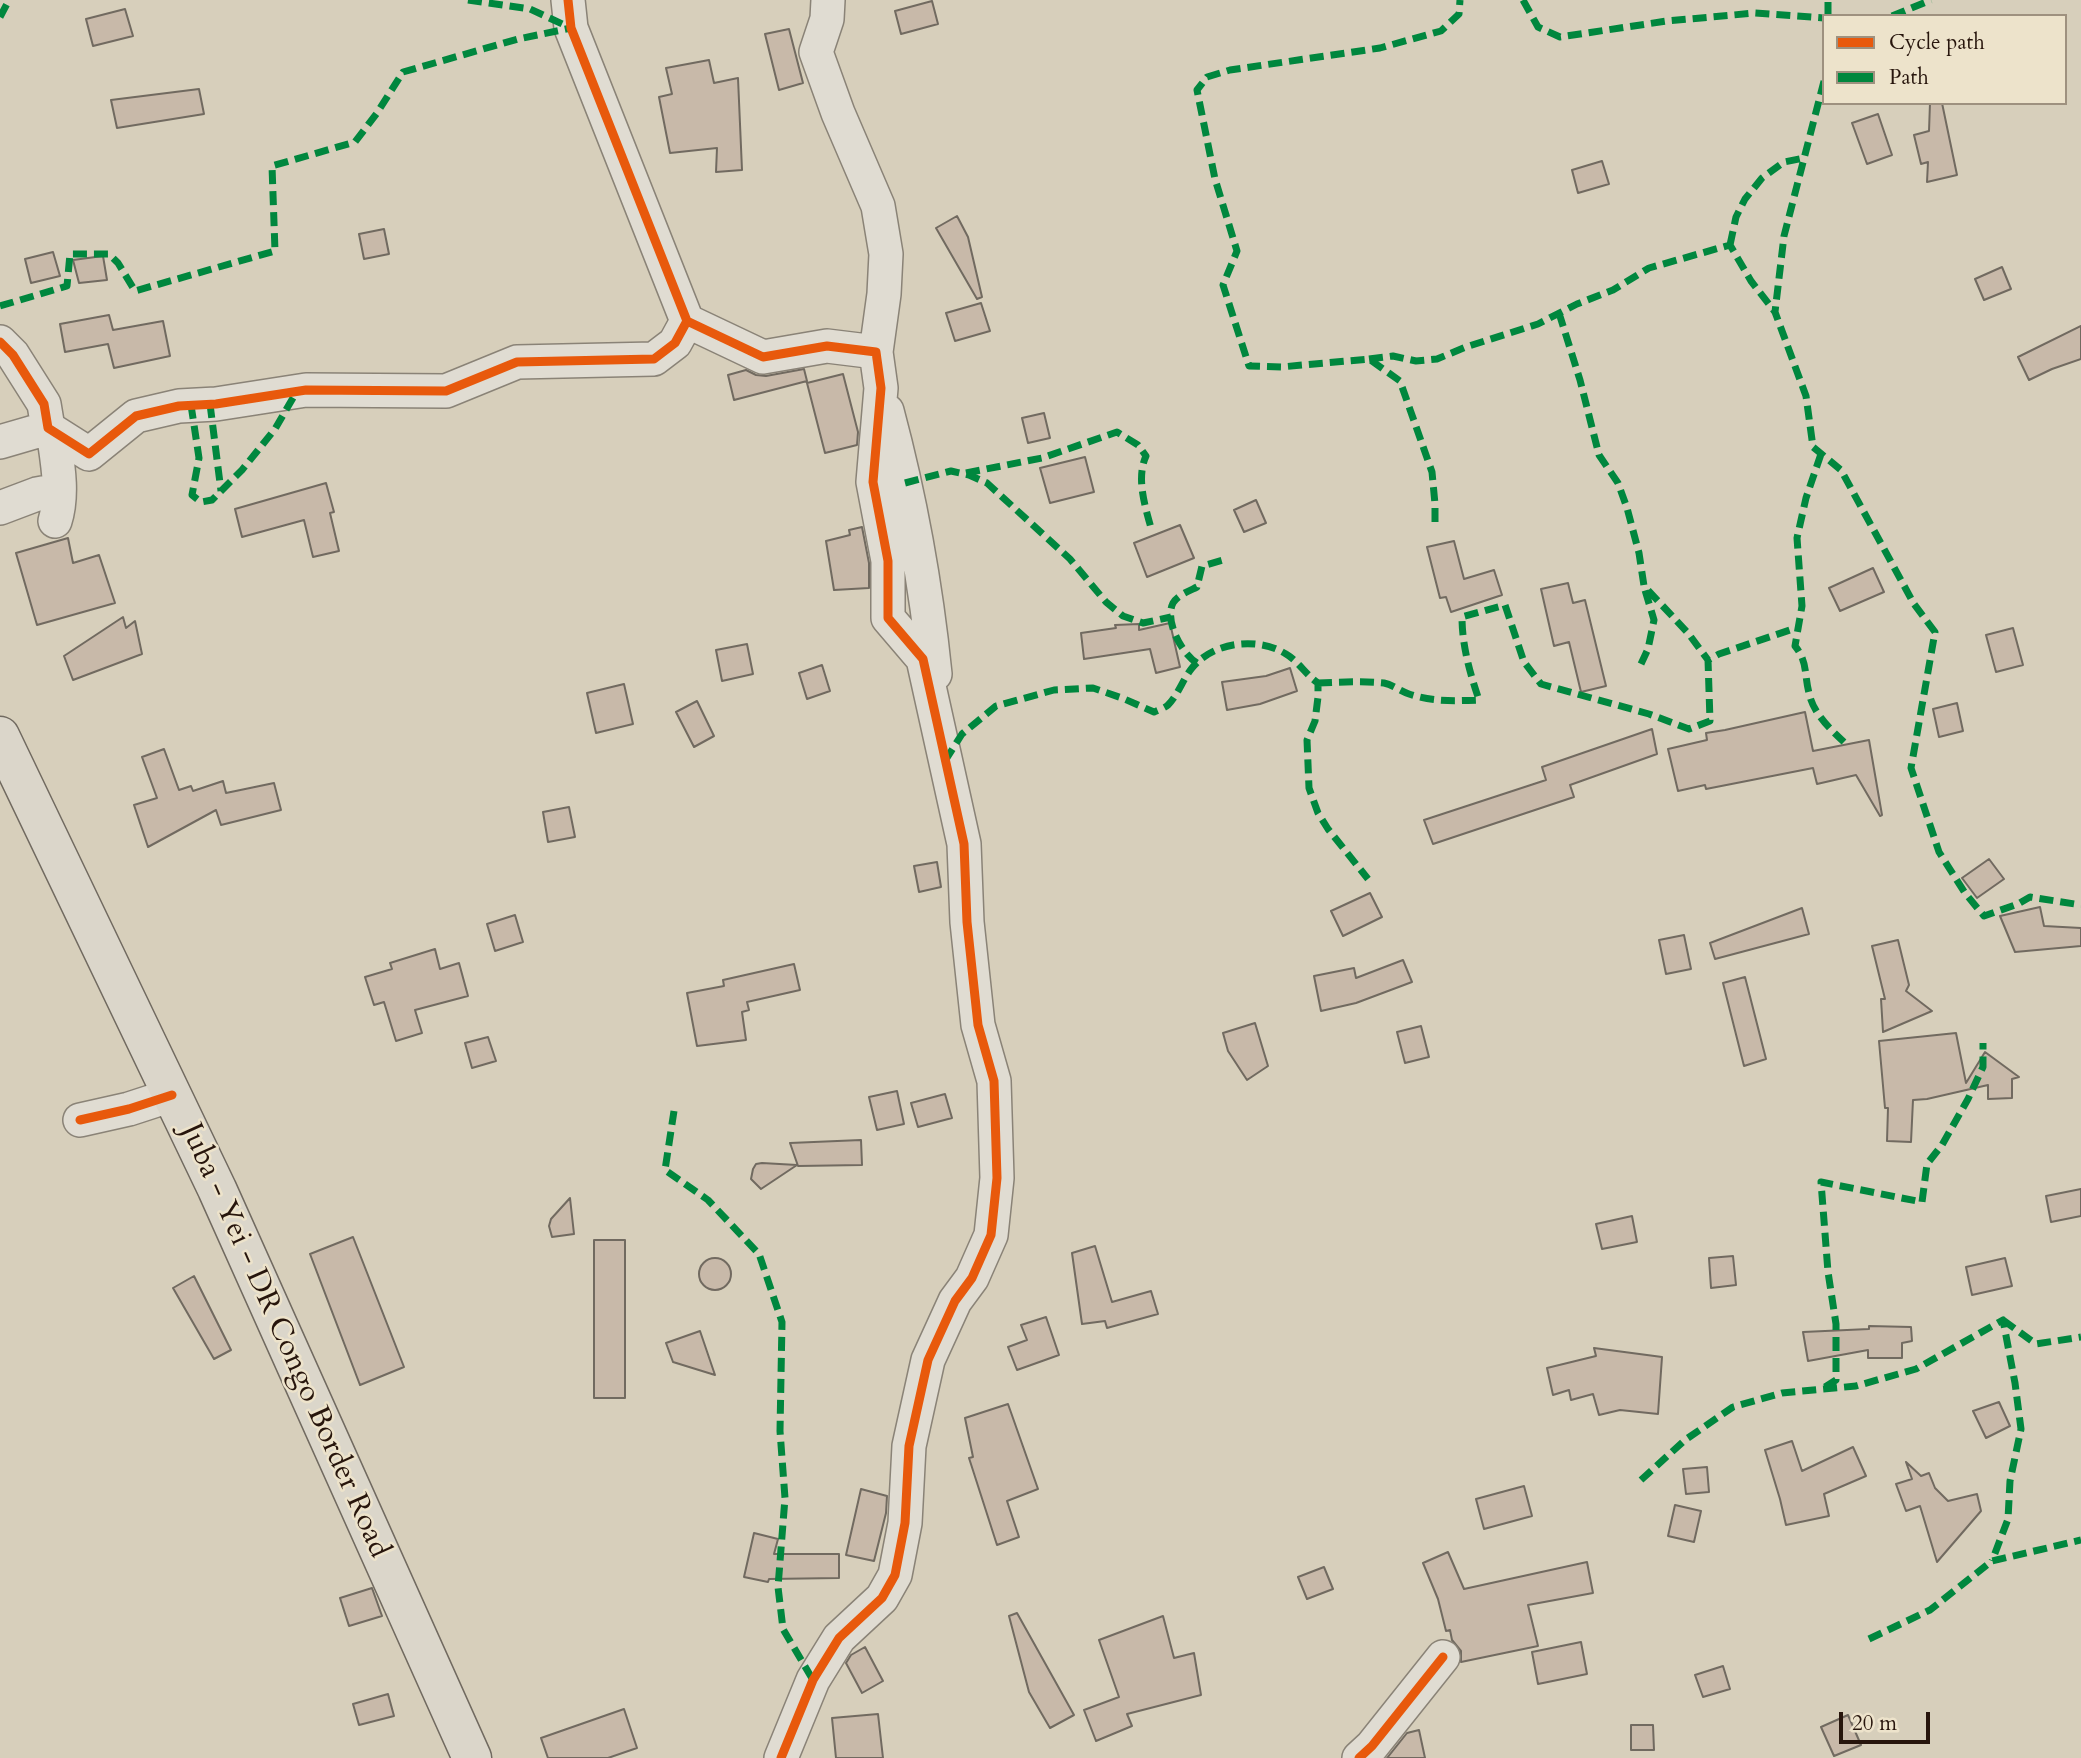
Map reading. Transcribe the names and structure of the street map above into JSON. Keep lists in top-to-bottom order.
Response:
{
  "streets": {
    "main road": ["Juba - Yei - DR Congo Border Road"]
  },
  "legend": ["Cycle path", "Path"],
  "scale_bar": "20 m"
}
